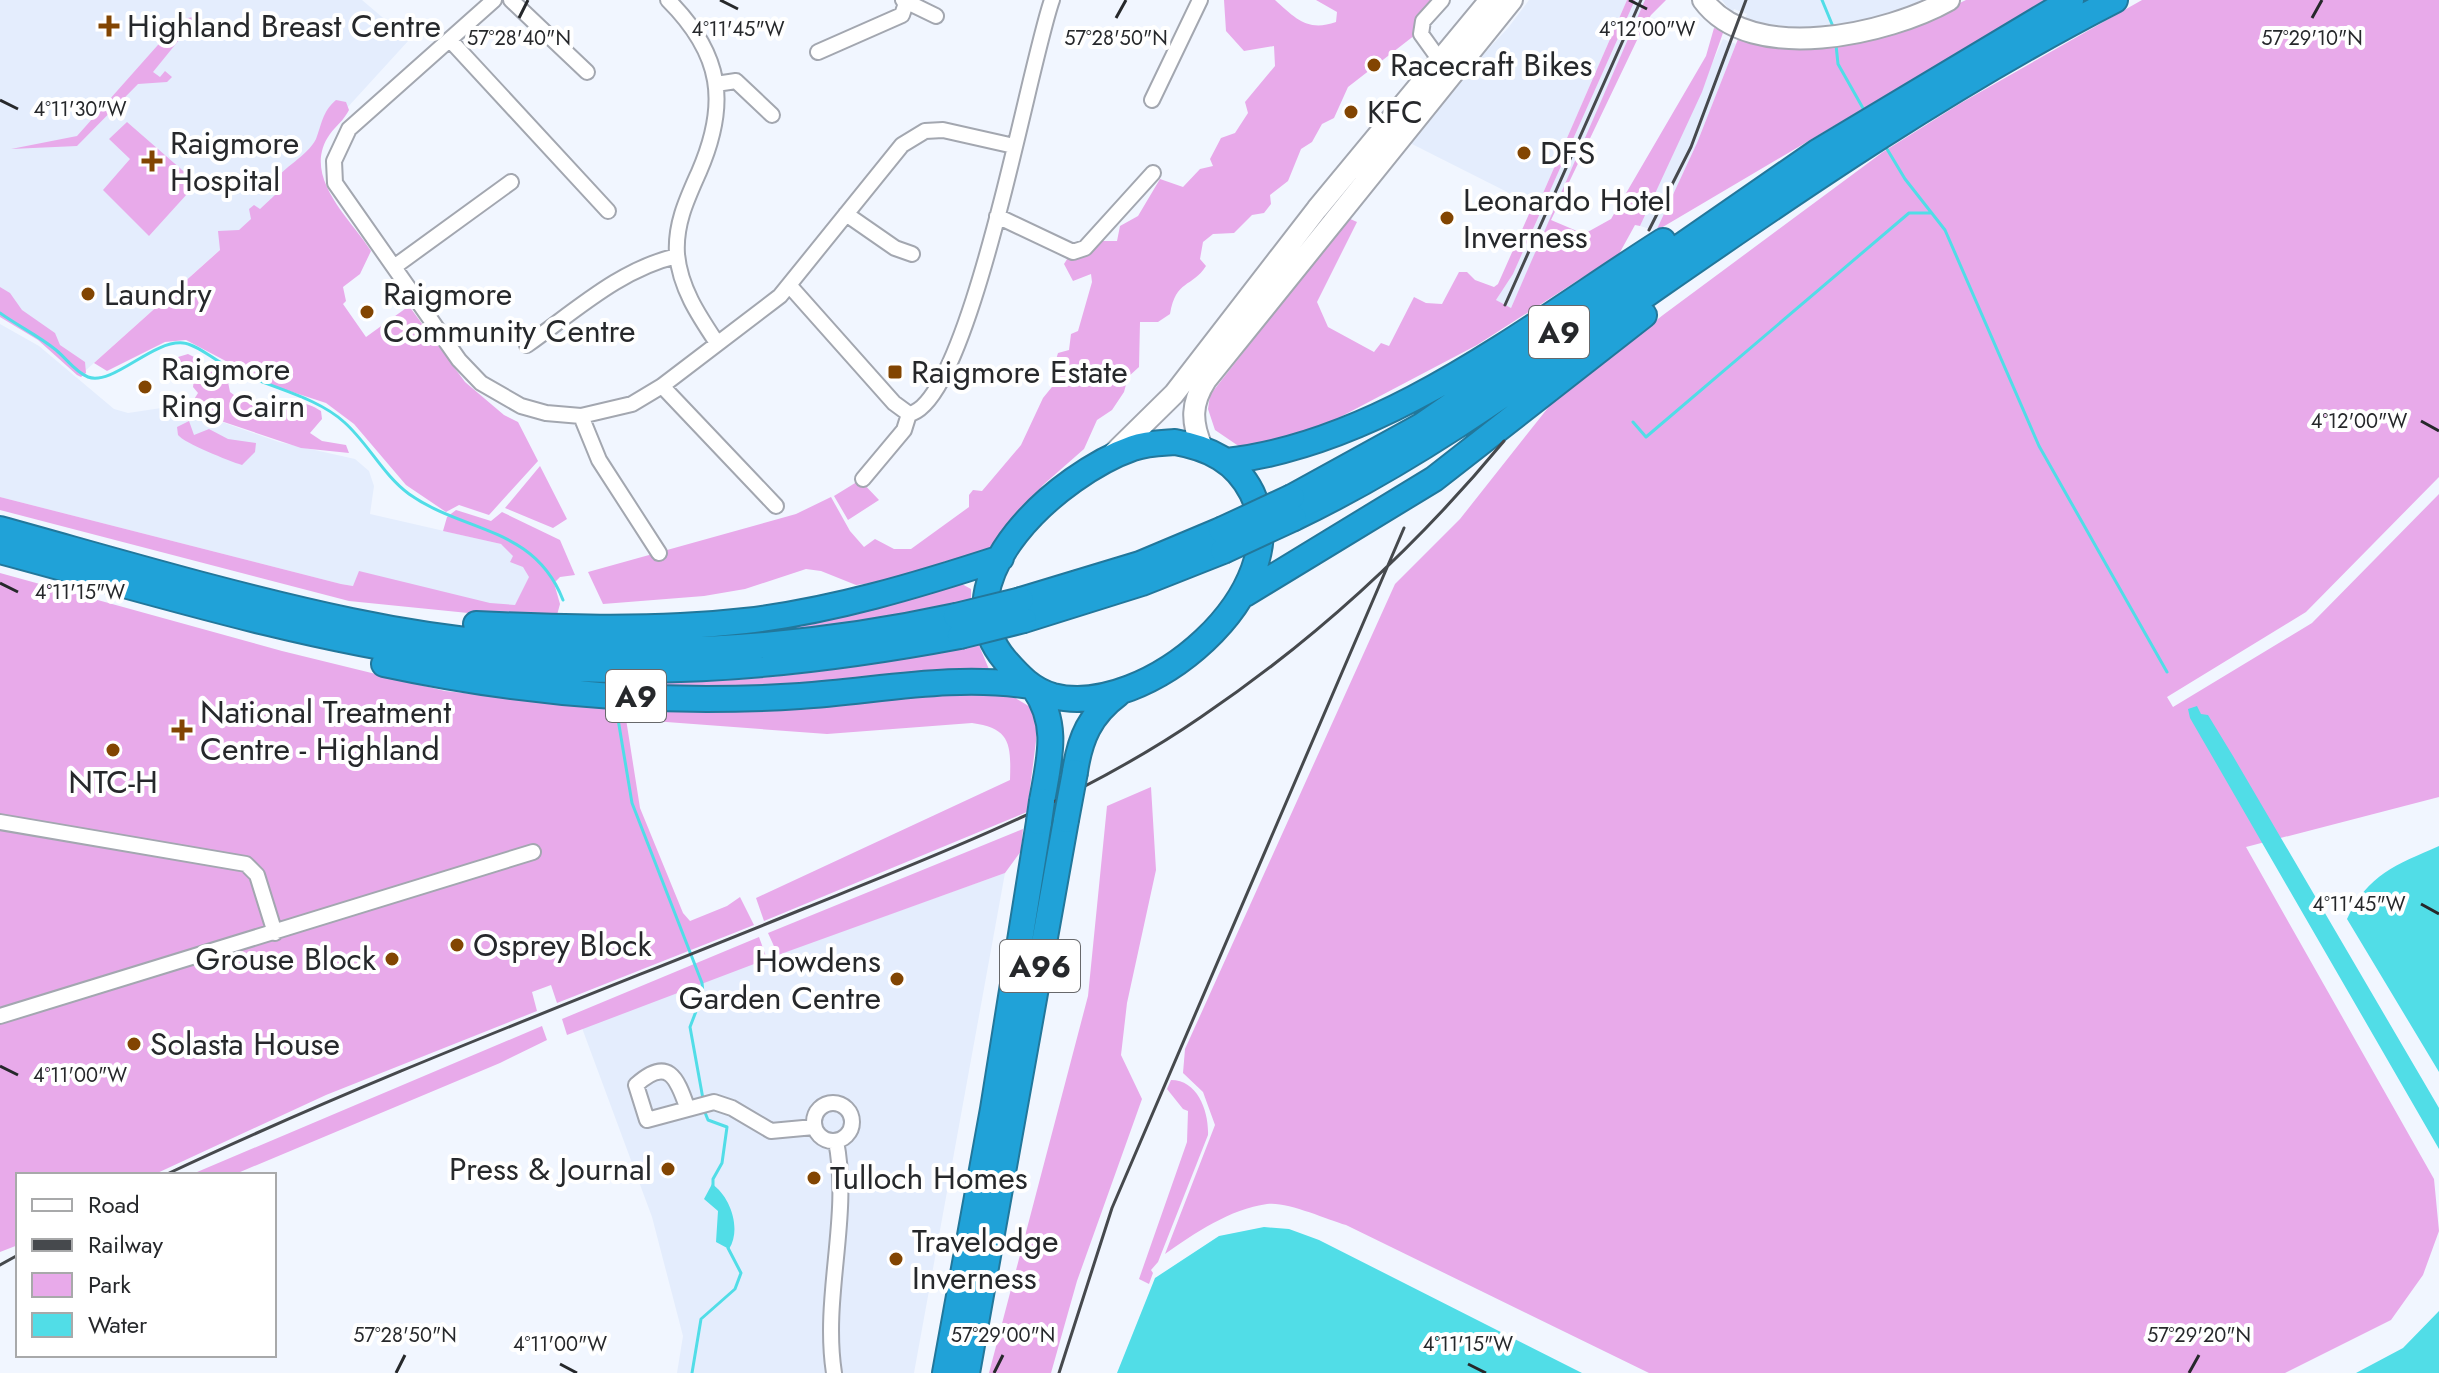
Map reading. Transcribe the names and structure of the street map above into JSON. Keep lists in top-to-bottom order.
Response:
{
  "streets": {
    "highway": ["A9", "A96"]
  },
  "crossings": [
    ["A9", "A96"]
  ],
  "places": {
    "health": ["Highland Breast Centre", "Raigmore Hospital", "National Treatment Centre - Highland"],
    "other": [
      "Racecraft Bikes",
      "KFC",
      "DFS",
      "Leonardo Hotel Inverness",
      "Laundry",
      "Raigmore Community Centre",
      "Raigmore Ring Cairn",
      "NTC-H",
      "Osprey Block",
      "Grouse Block",
      "Howdens Garden Centre",
      "Solasta House",
      "Press & Journal",
      "Tulloch Homes",
      "Travelodge Inverness"
    ],
    "transit": ["Raigmore Estate"]
  },
  "legend": [
    "Road",
    "Railway",
    "Park",
    "Water"
  ],
  "coordinates": [
    "4°11'45\"W",
    "4°12'00\"W",
    "57°28'40\"N",
    "57°28'50\"N",
    "57°29'10\"N",
    "4°11'30\"W",
    "4°11'15\"W",
    "4°11'00\"W",
    "57°29'00\"N",
    "57°29'20\"N"
  ]
}
